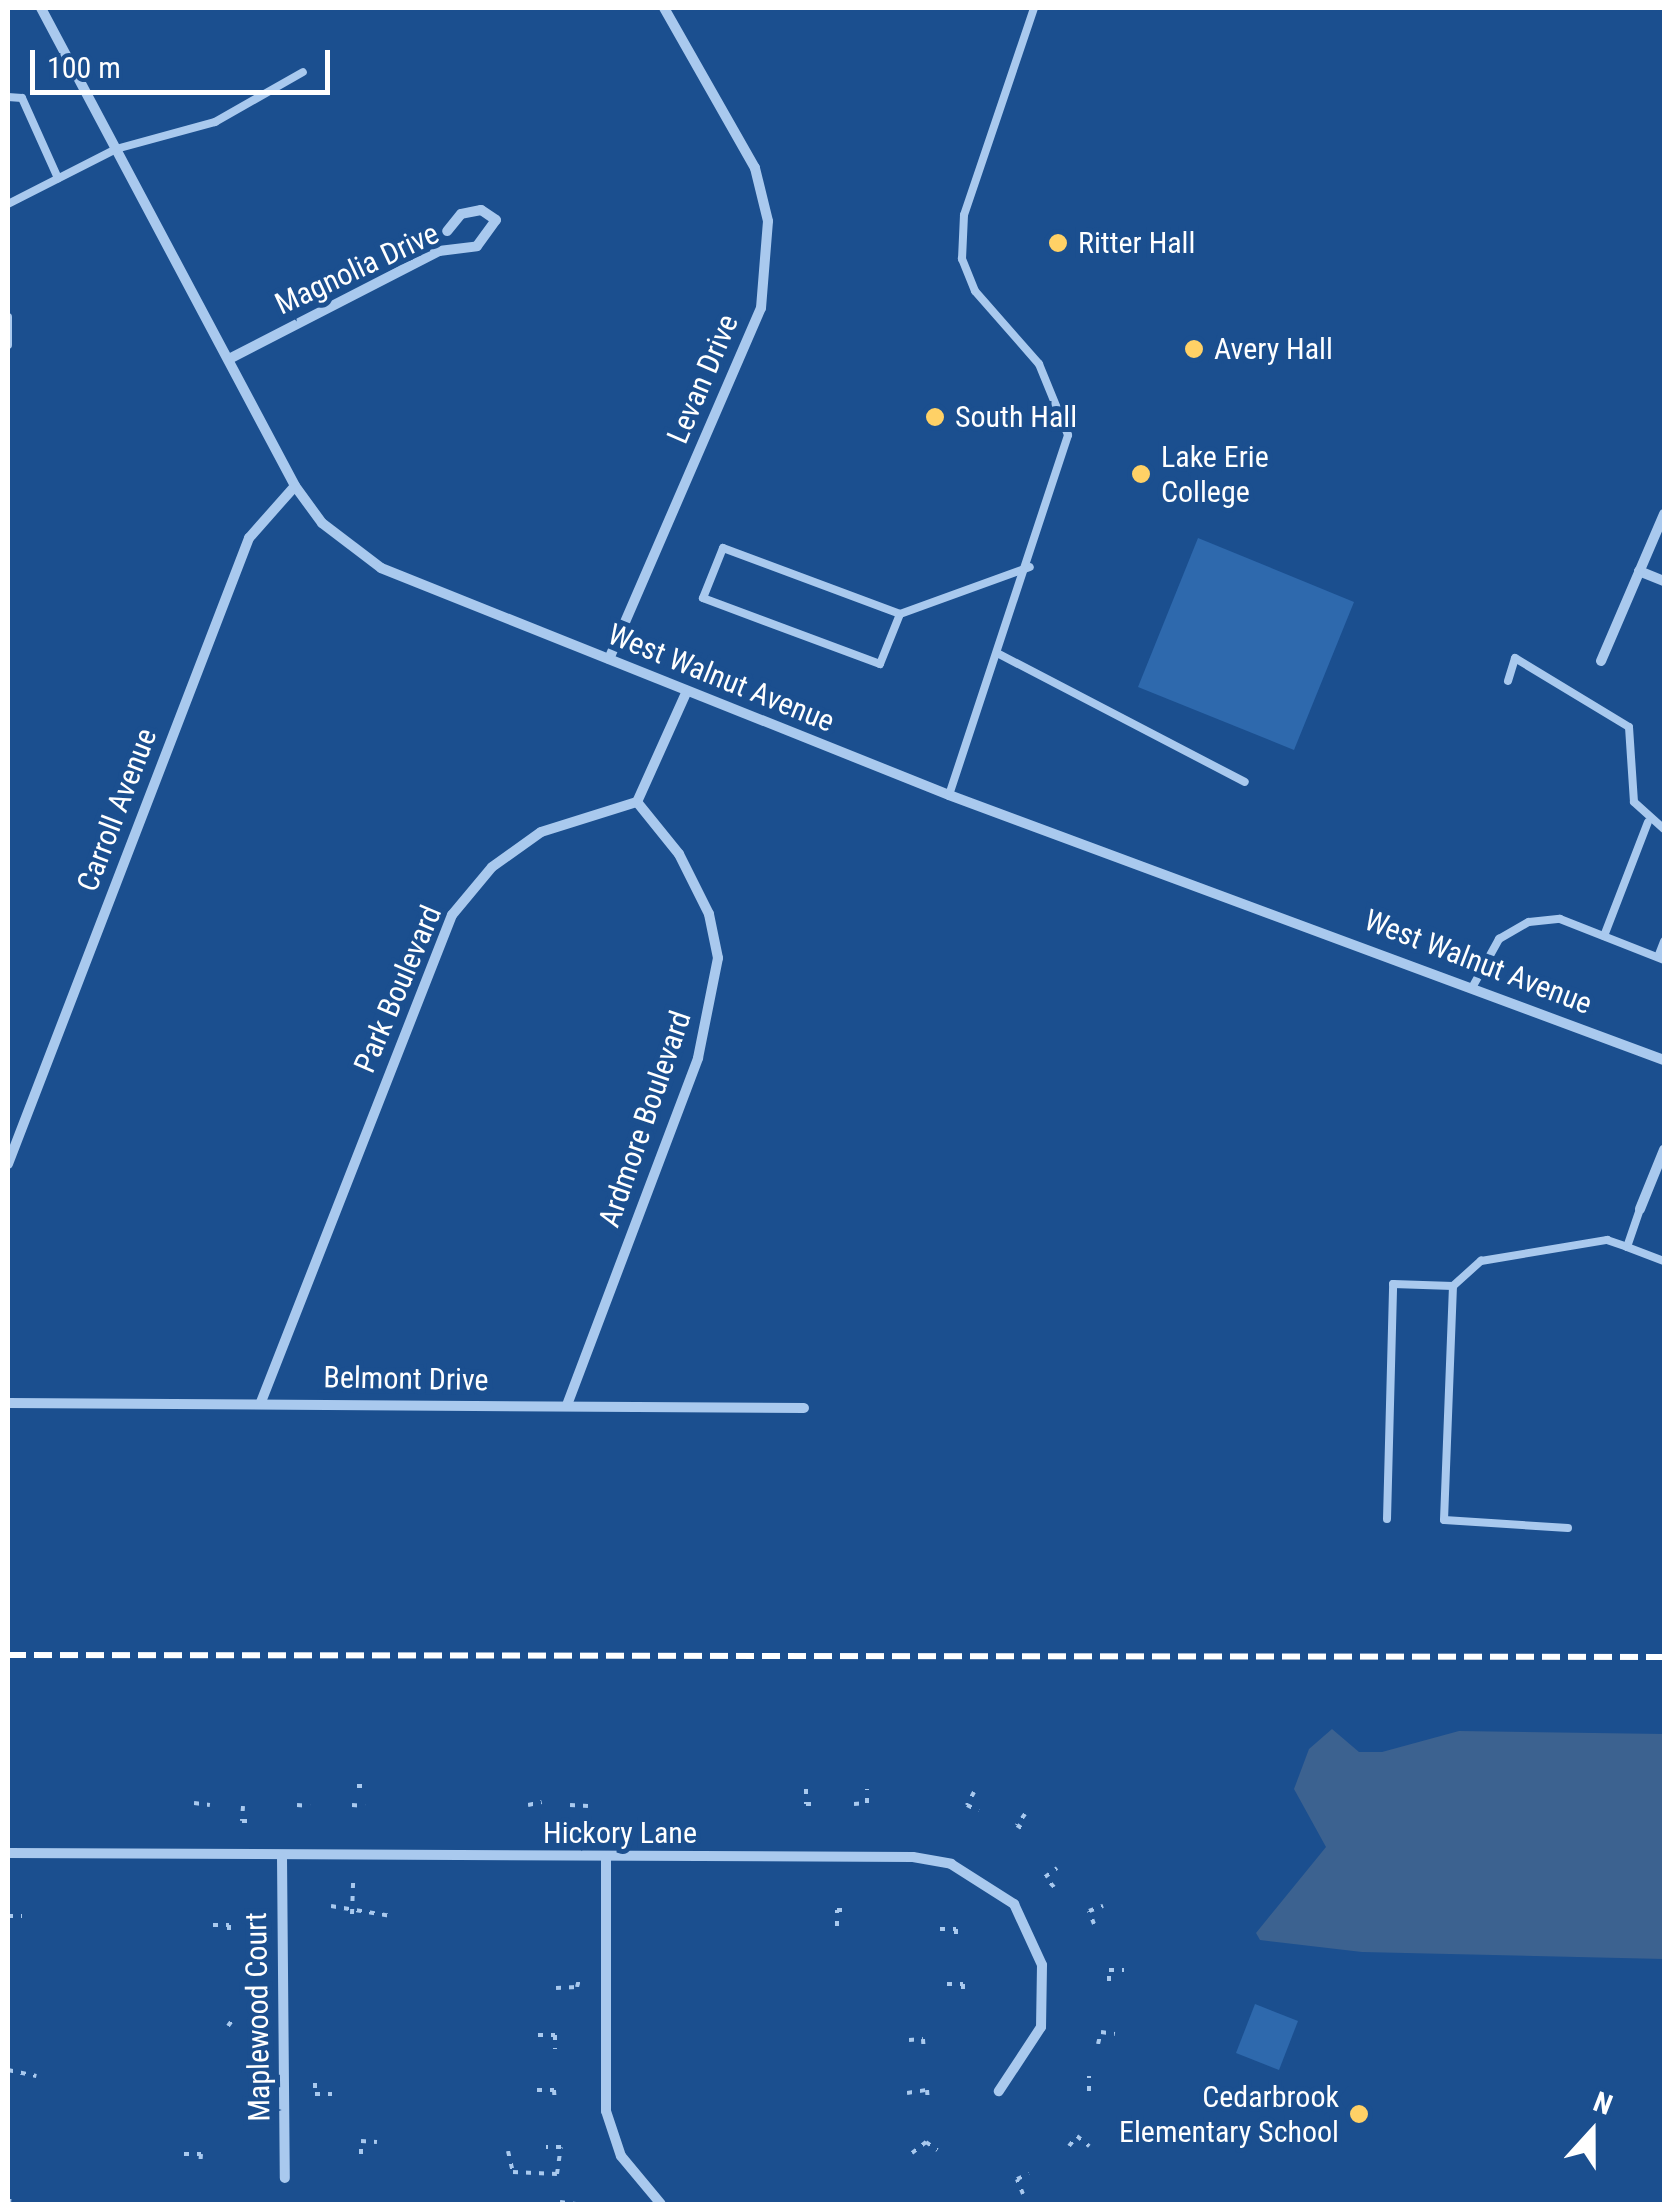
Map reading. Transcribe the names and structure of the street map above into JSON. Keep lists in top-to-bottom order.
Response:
{
  "streets": {
    "street": [
      "Magnolia Drive",
      "Levan Drive",
      "West Walnut Avenue",
      "Carroll Avenue",
      "Park Boulevard",
      "Ardmore Boulevard",
      "Belmont Drive",
      "Hickory Lane",
      "Maplewood Court"
    ]
  },
  "crossings": [
    ["Magnolia Drive", "West Walnut Avenue"],
    ["Levan Drive", "West Walnut Avenue"],
    ["West Walnut Avenue", "Carroll Avenue"],
    ["Park Boulevard", "Ardmore Boulevard"],
    ["Park Boulevard", "Belmont Drive"],
    ["Ardmore Boulevard", "Belmont Drive"],
    ["Hickory Lane", "Maplewood Court"]
  ],
  "places": [
    "Ritter Hall",
    "Avery Hall",
    "South Hall",
    "Lake Erie College",
    "Cedarbrook Elementary School"
  ],
  "scale_bar": "100 m",
  "north": "top"
}
